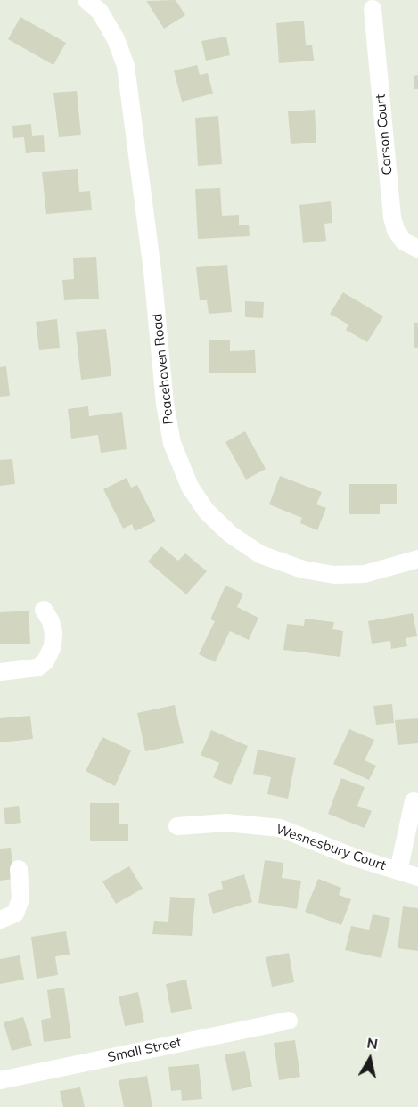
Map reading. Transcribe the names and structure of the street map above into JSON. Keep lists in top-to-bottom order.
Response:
{
  "streets": {
    "street": [
      "Carson Court",
      "Peacehaven Road",
      "Wesnesbury Court",
      "Small Street"
    ]
  },
  "north": "top"
}
